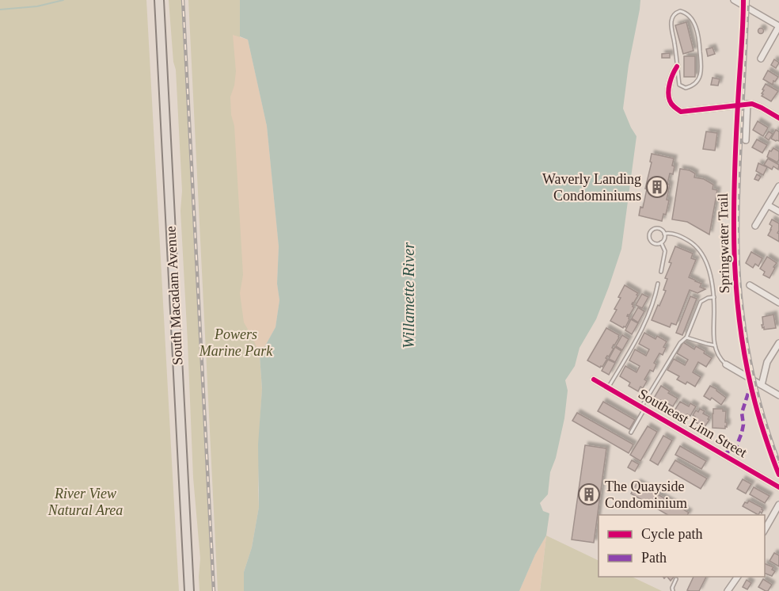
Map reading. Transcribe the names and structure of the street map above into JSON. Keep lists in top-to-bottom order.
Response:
{
  "streets": {
    "main road": ["South Macadam Avenue"],
    "street": ["Southeast Linn Street"],
    "cycle path": ["Springwater Trail"]
  },
  "water": ["Willamette River"],
  "parks": ["Powers Marine Park", "River View Natural Area"],
  "places": {
    "building": ["Waverly Landing Condominiums", "The Quayside Condominium"]
  },
  "legend": ["Cycle path", "Path"]
}
